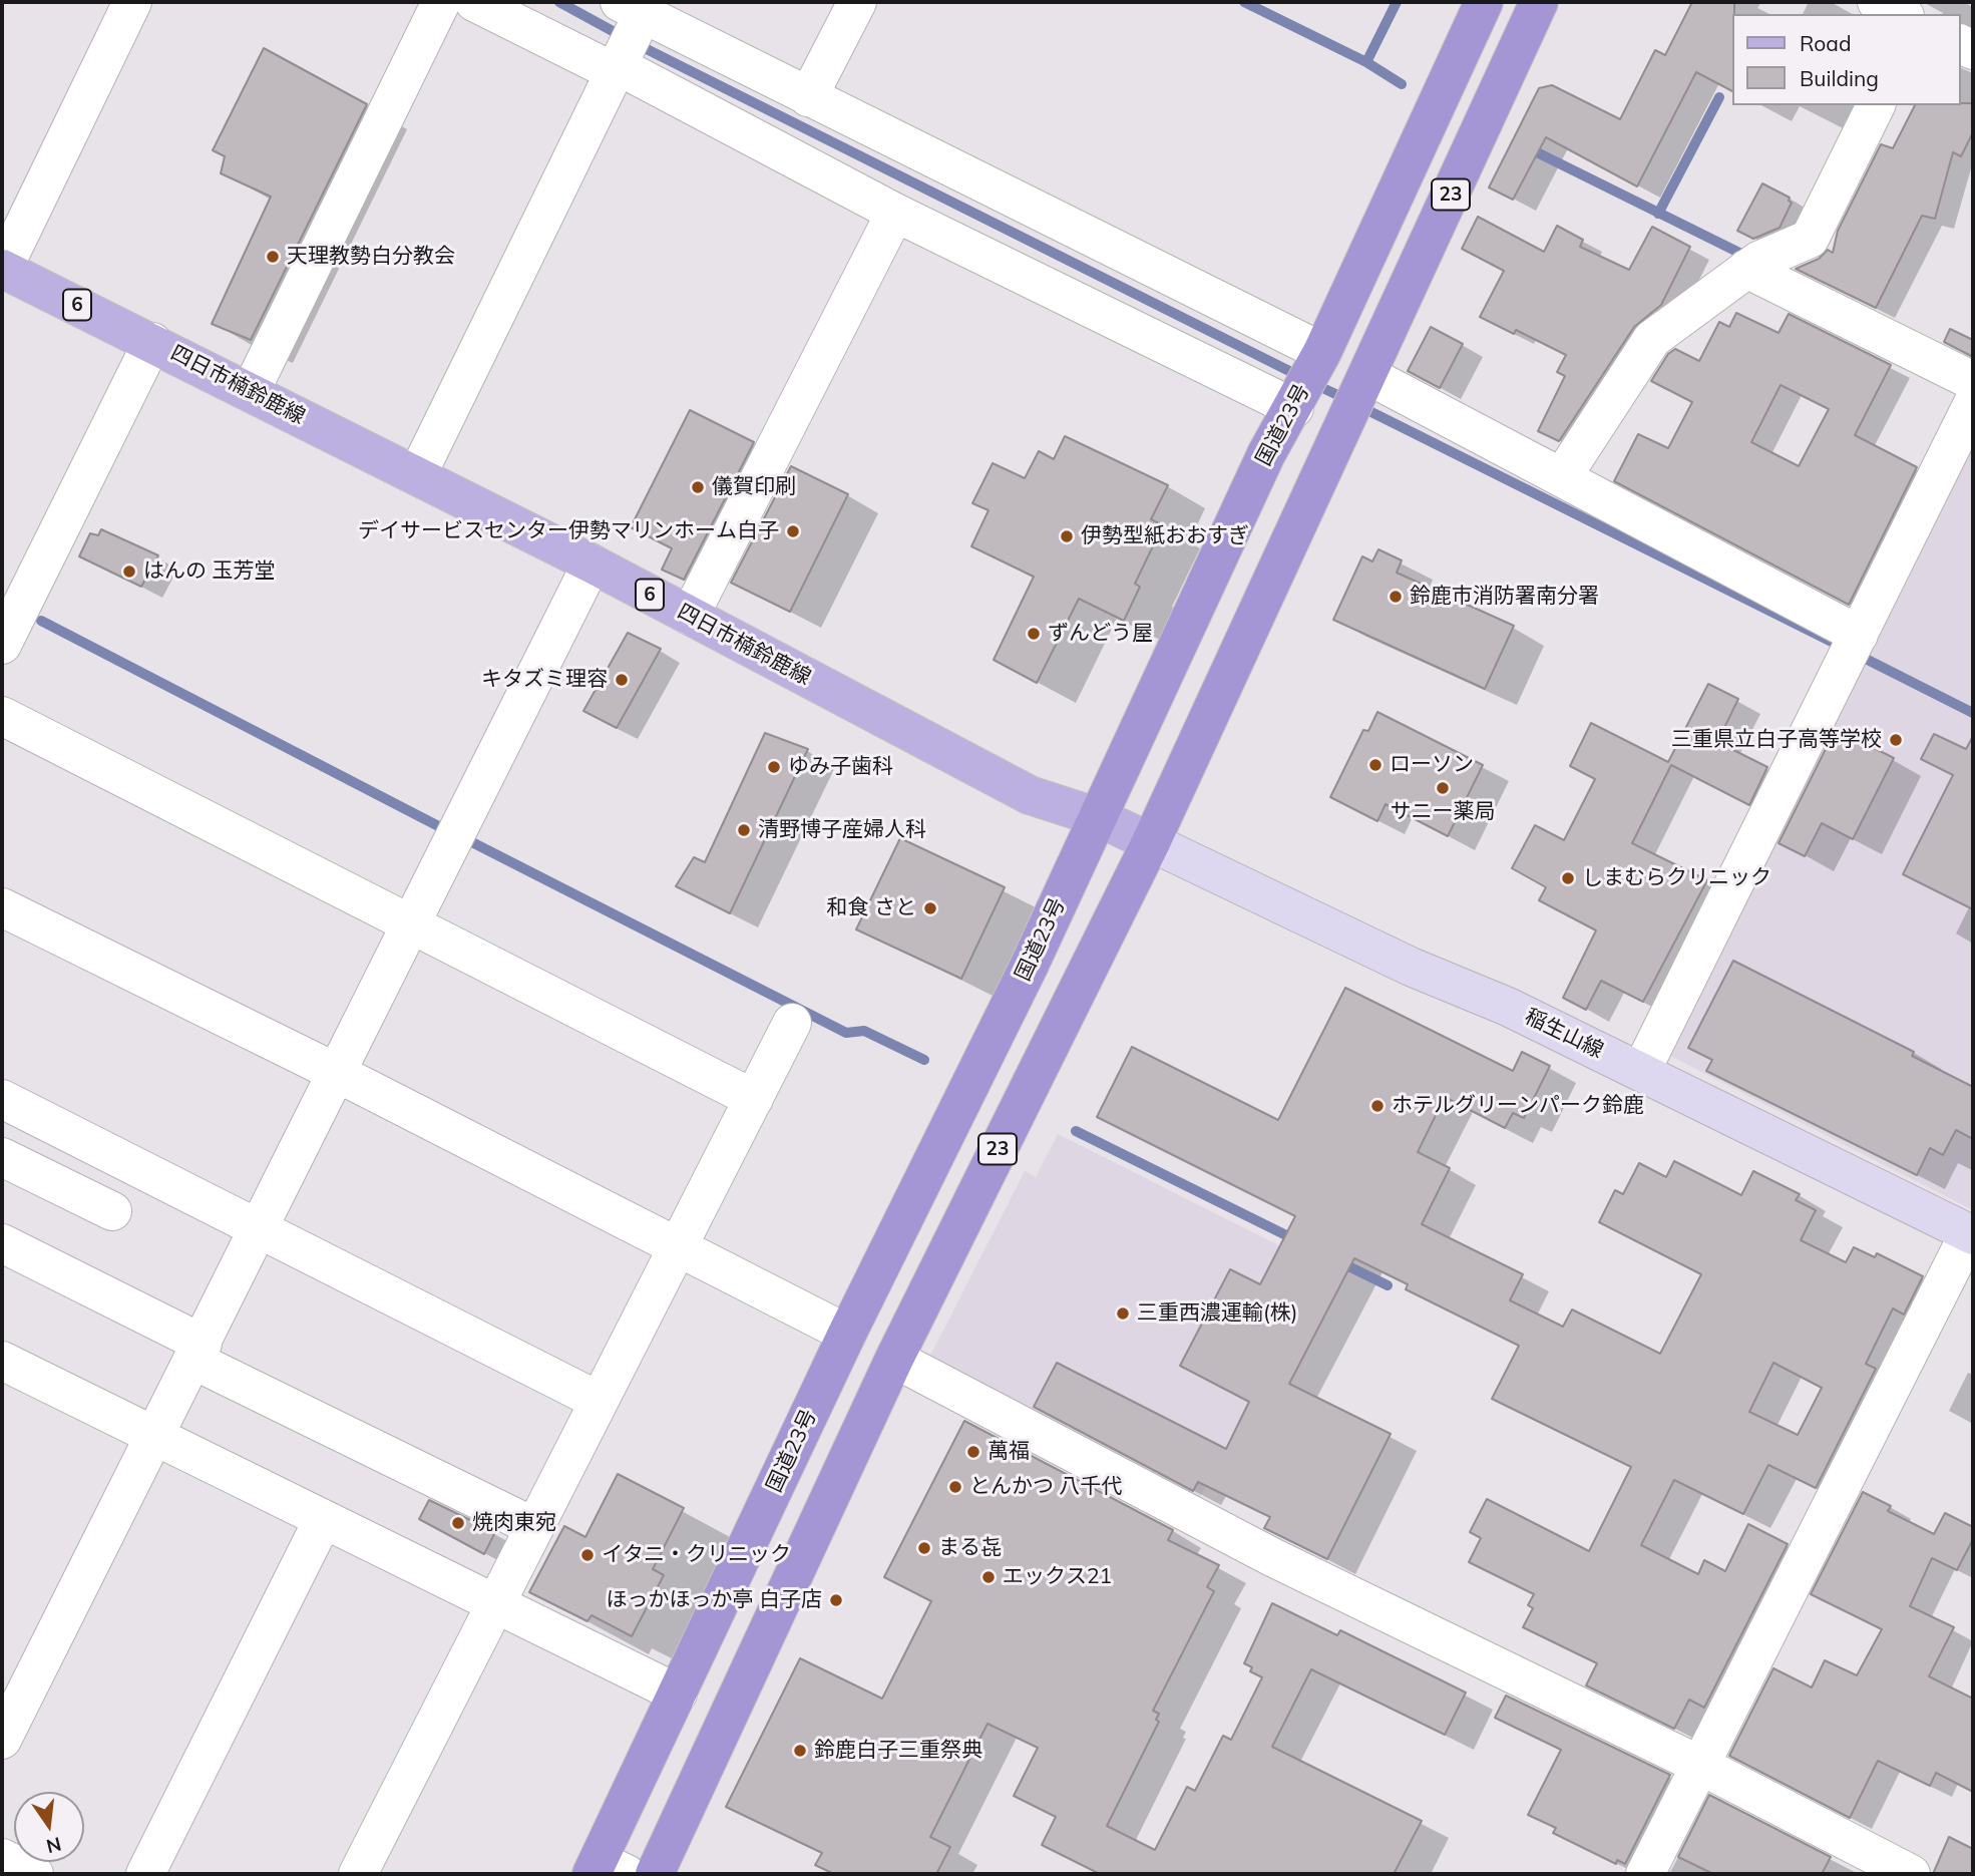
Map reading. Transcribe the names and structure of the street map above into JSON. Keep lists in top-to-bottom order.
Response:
{
  "streets": {
    "highway": ["23", "国道23号"],
    "main road": ["6", "四日市楠鈴鹿線", "稲生山線"]
  },
  "crossings": [
    ["23", "四日市楠鈴鹿線"],
    ["23", "稲生山線"],
    ["四日市楠鈴鹿線", "国道23号"],
    ["四日市楠鈴鹿線", "稲生山線"]
  ],
  "places": [
    "天理教勢白分教会",
    "儀賀印刷",
    "デイサービスセンター伊勢マリンホーム白子",
    "伊勢型紙おおすぎ",
    "はんの 玉芳堂",
    "鈴鹿市消防署南分署",
    "ずんどう屋",
    "キタズミ理容",
    "三重県立白子高等学校",
    "ローソン",
    "ゆみ子歯科",
    "サニー薬局",
    "清野博子産婦人科",
    "しまむらクリニック",
    "和食 さと",
    "ホテルグリーンパーク鈴鹿",
    "三重西濃運輸(株)",
    "萬福",
    "とんかつ 八千代",
    "焼肉東宛",
    "まる㐂",
    "イタニ・クリニック",
    "エックス21",
    "ほっかほっか亭 白子店",
    "鈴鹿白子三重祭典"
  ],
  "legend": ["Road", "Building"],
  "north": "bottom"
}
